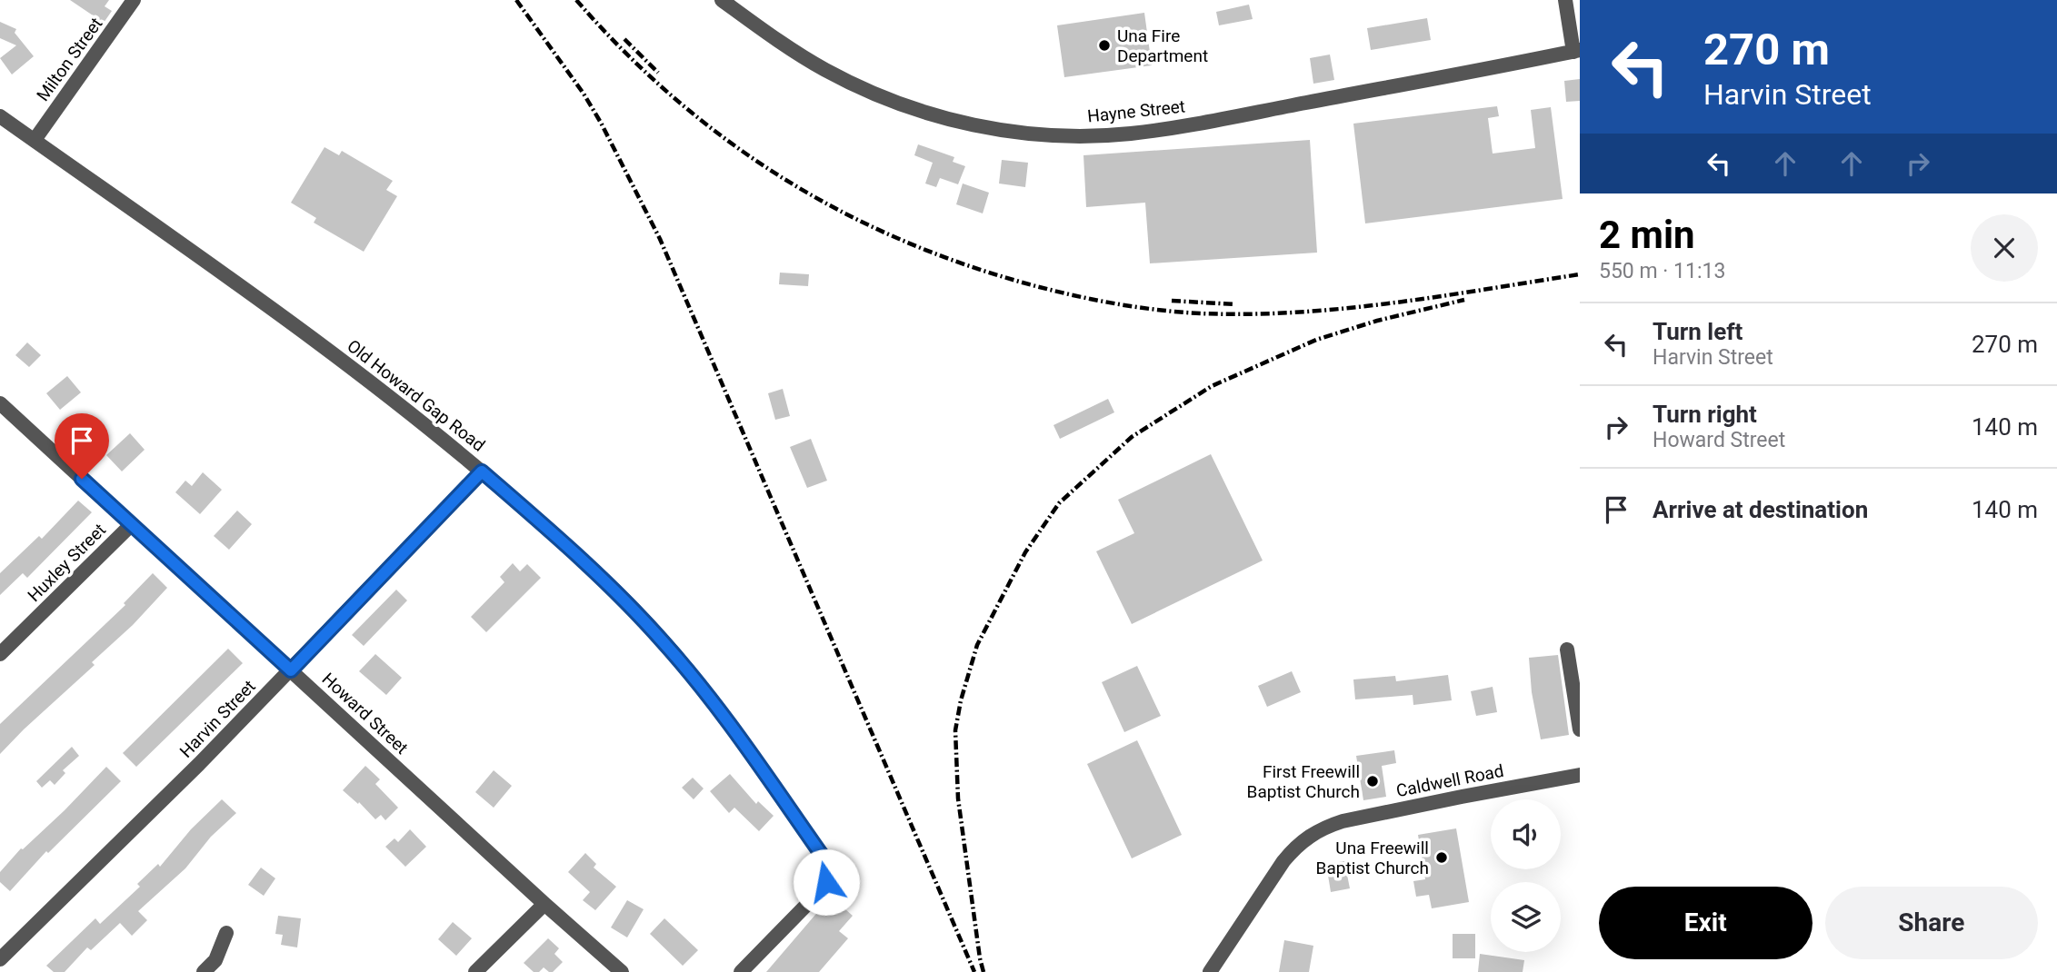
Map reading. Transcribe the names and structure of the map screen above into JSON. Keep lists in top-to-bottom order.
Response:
{
  "streets": {
    "street": [
      "Milton Street",
      "Hayne Street",
      "Old Howard Gap Road",
      "Huxley Street",
      "Howard Street",
      "Harvin Street",
      "Caldwell Road"
    ]
  },
  "crossings": [
    ["Milton Street", "Old Howard Gap Road"],
    ["Old Howard Gap Road", "Harvin Street"],
    ["Huxley Street", "Howard Street"],
    ["Howard Street", "Harvin Street"]
  ],
  "places": ["Una Fire Department", "First Freewill Baptist Church", "Una Freewill Baptist Church"],
  "page": {
    "turn": ["270 m", "Harvin Street"],
    "heading": ["2 min", "550 m · 11:13"],
    "list": [
      {
        "name": "Turn left",
        "note": "Harvin Street",
        "value": "270 m"
      },
      {
        "name": "Turn right",
        "note": "Howard Street",
        "value": "140 m"
      },
      {
        "name": "Arrive at destination",
        "value": "140 m"
      }
    ],
    "buttons": ["Exit", "Share"]
  }
}
